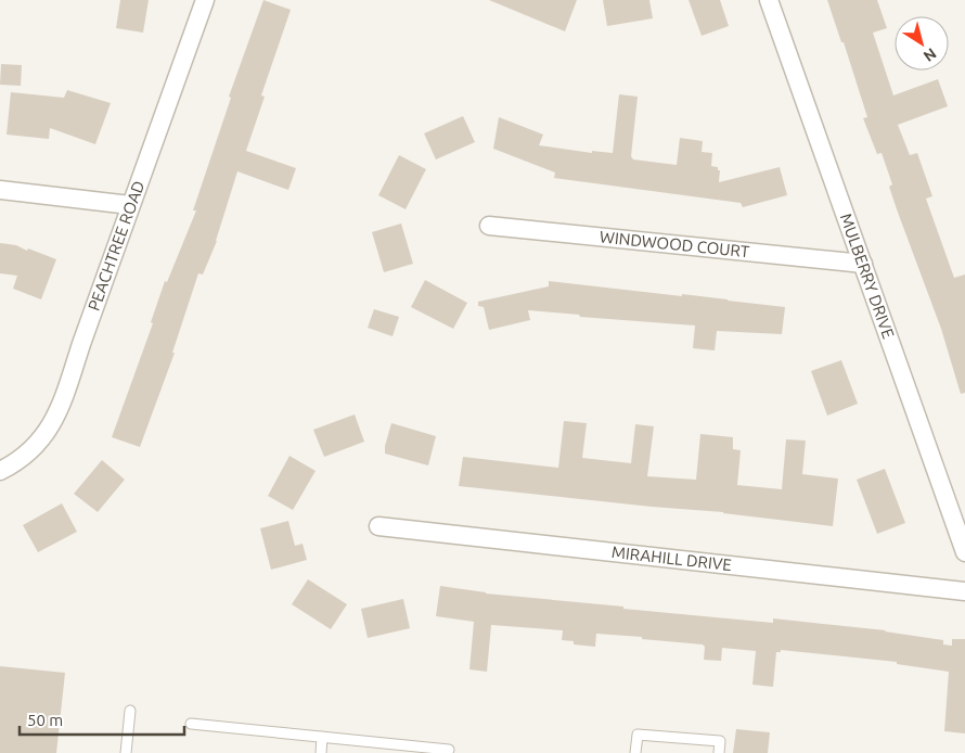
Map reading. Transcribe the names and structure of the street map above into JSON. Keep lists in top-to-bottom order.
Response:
{
  "streets": {
    "street": [
      "PEACHTREE ROAD",
      "WINDWOOD COURT",
      "MULBERRY DRIVE",
      "MIRAHILL DRIVE"
    ]
  },
  "crossings": [
    ["WINDWOOD COURT", "MULBERRY DRIVE"]
  ],
  "scale_bar": "50 m",
  "north": "bottom right"
}
